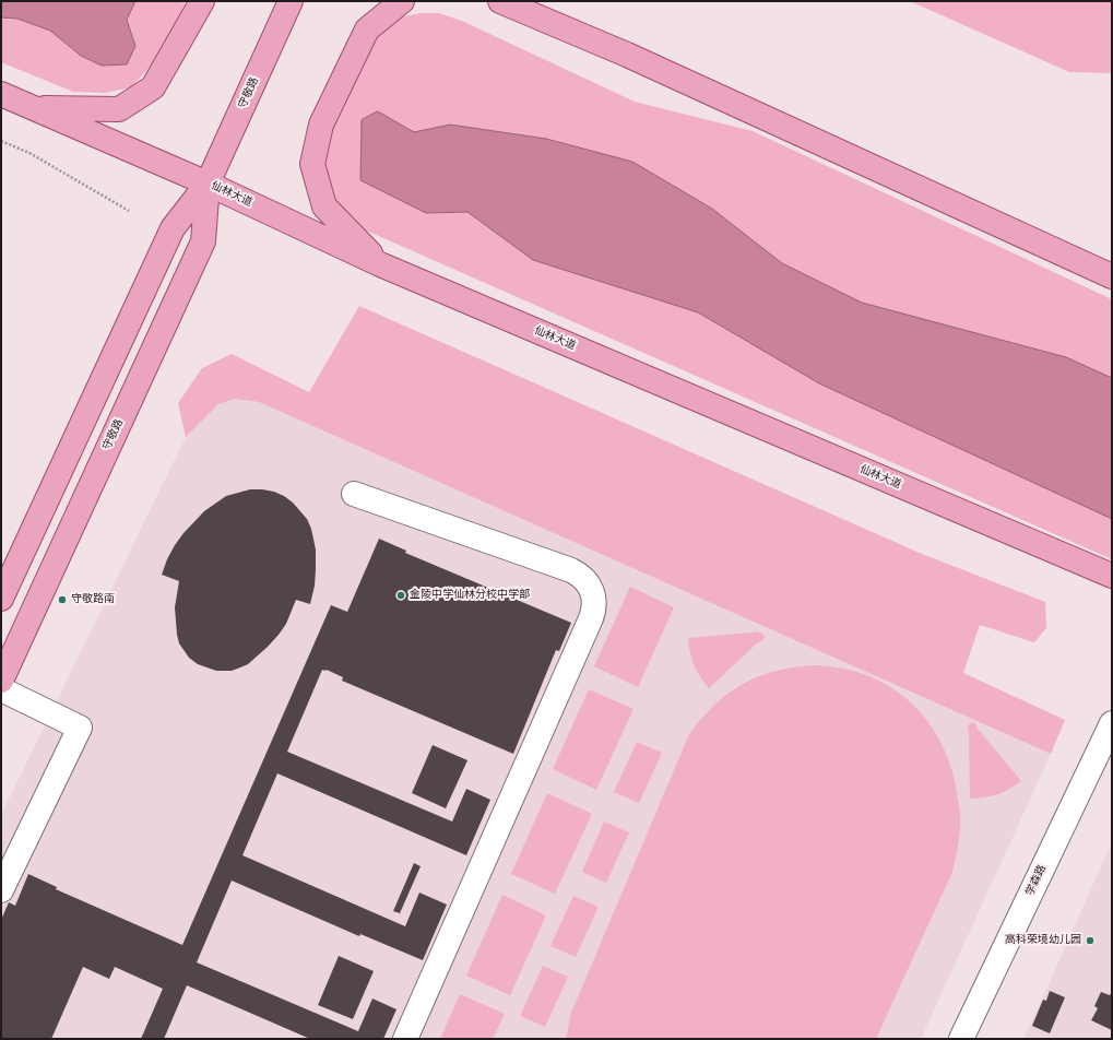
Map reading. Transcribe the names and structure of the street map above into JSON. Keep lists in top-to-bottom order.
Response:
{
  "streets": {
    "main road": ["守敬路", "仙林大道"],
    "street": ["学森路"]
  },
  "crossings": [
    ["守敬路", "仙林大道"]
  ],
  "places": ["金陵中学仙林分校中学部", "守敬路南", "高科荣境幼儿园"]
}
